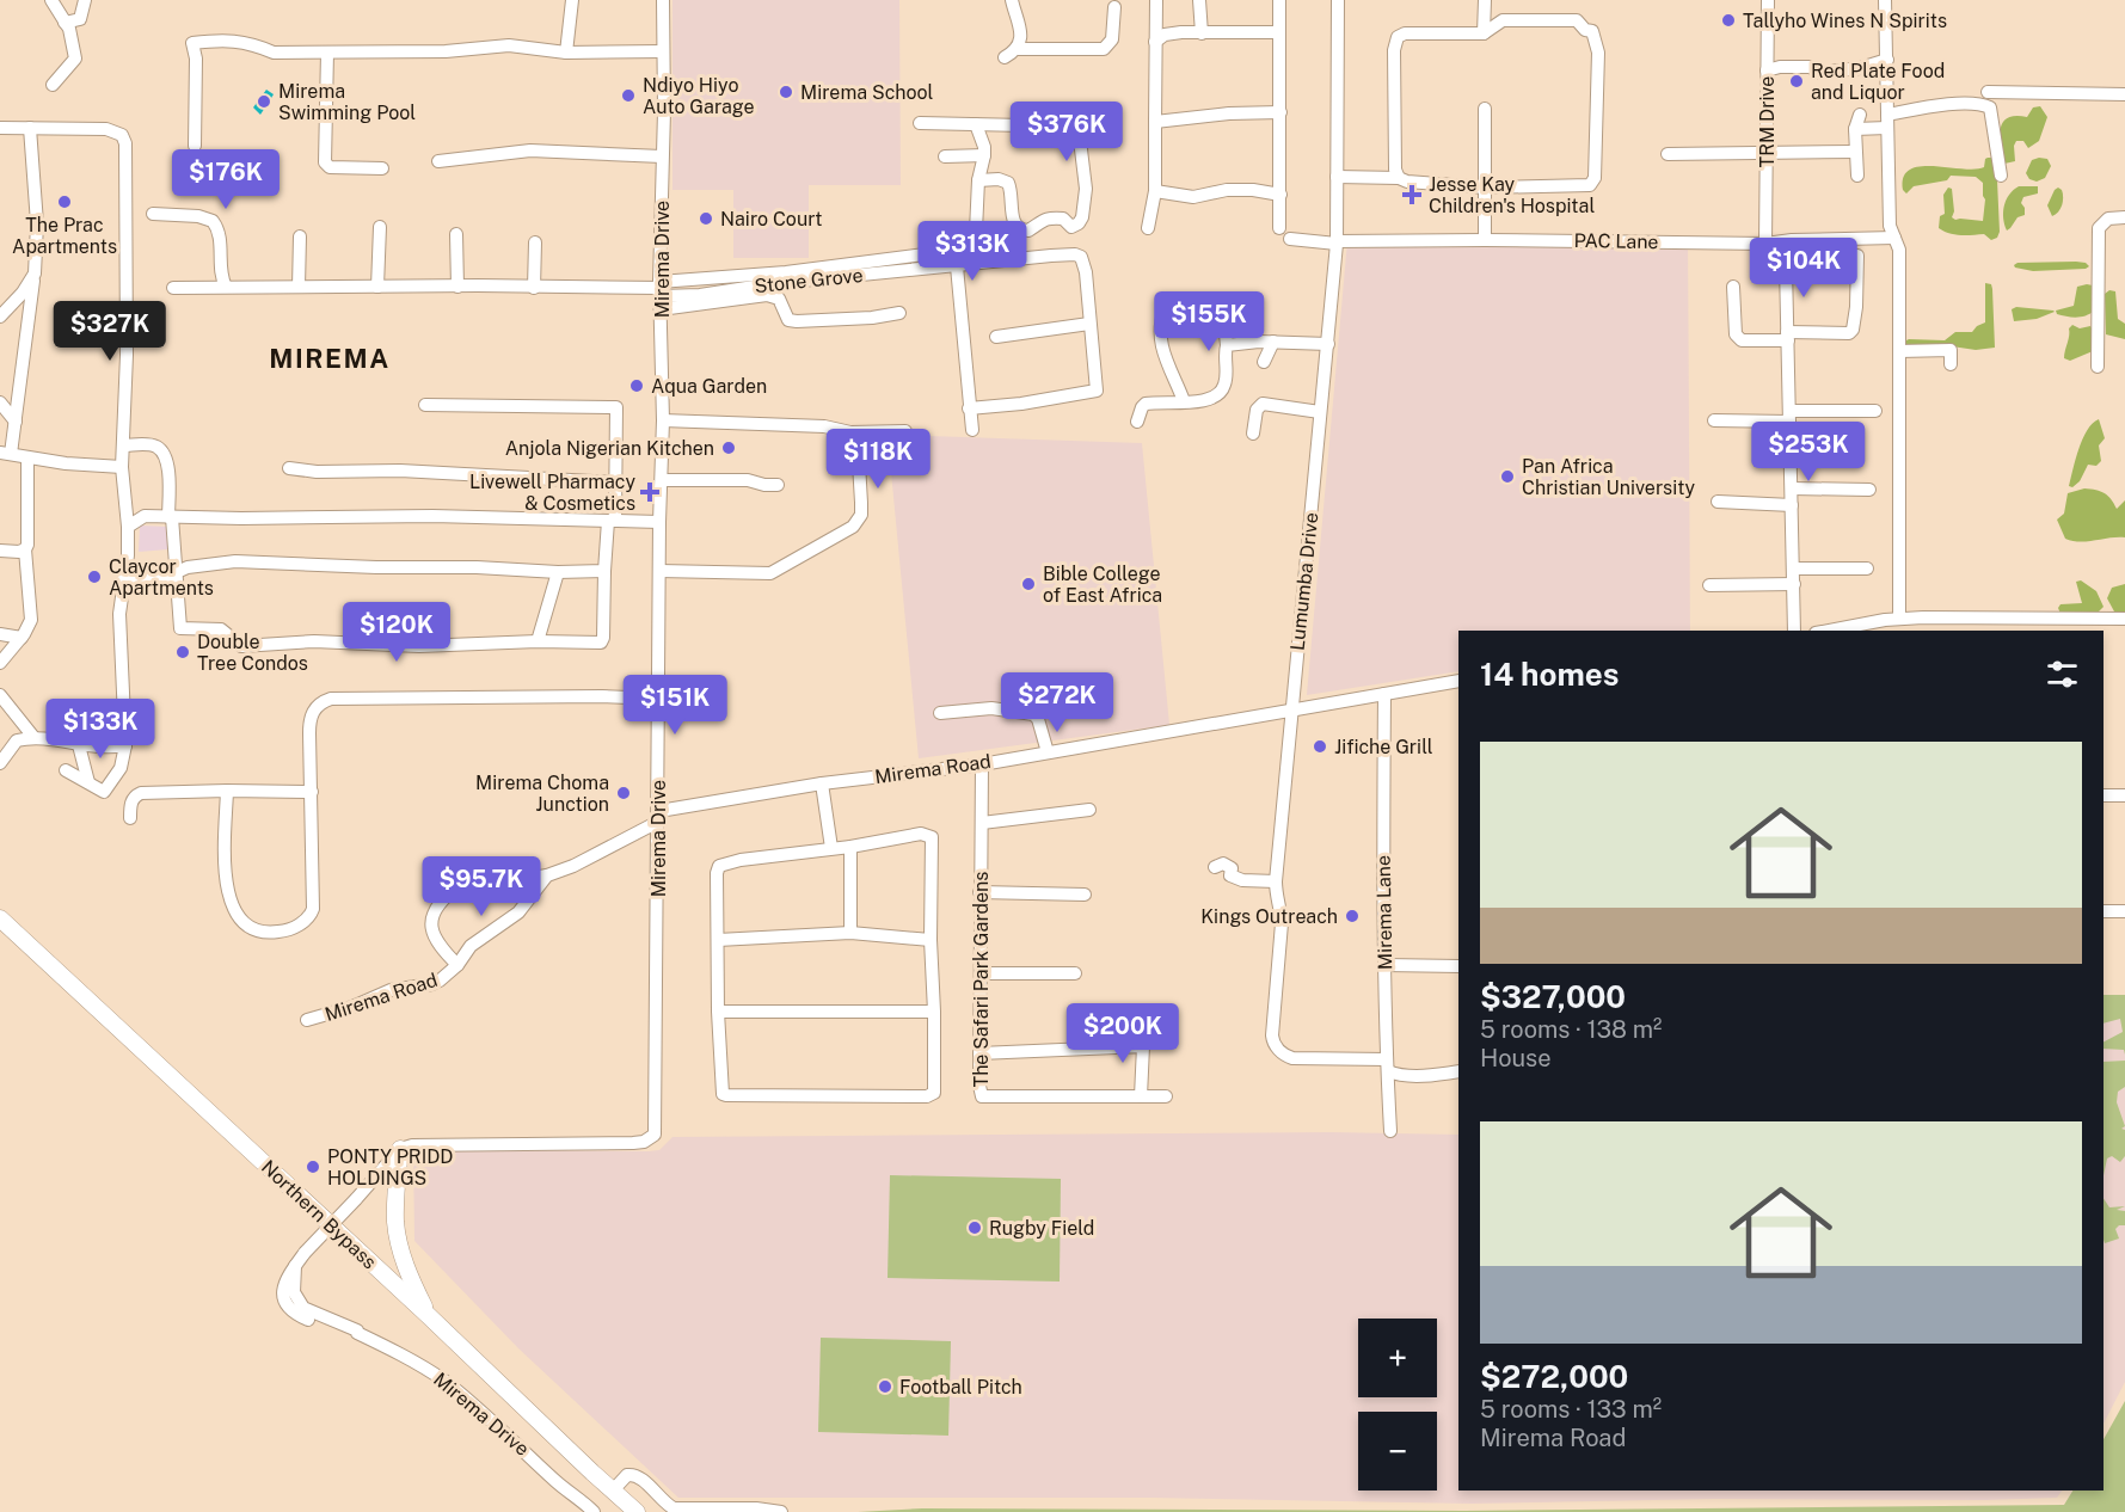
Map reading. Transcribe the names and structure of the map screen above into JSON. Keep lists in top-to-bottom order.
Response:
{
  "streets": {
    "main road": ["Northern Bypass"],
    "street": [
      "TRM Drive",
      "PAC Lane",
      "Mirema Drive",
      "Stone Grove",
      "Lumumba Drive",
      "Mirema Road",
      "Mirema Lane",
      "The Safari Park Gardens"
    ]
  },
  "crossings": [
    ["TRM Drive", "PAC Lane"],
    ["PAC Lane", "Lumumba Drive"],
    ["Mirema Drive", "Stone Grove"],
    ["Mirema Drive", "Mirema Road"],
    ["Lumumba Drive", "Mirema Road"],
    ["Lumumba Drive", "Mirema Lane"],
    ["Mirema Road", "Mirema Lane"],
    ["Mirema Road", "The Safari Park Gardens"]
  ],
  "districts": ["MIREMA"],
  "places": {
    "other": [
      "Tallyho Wines N Spirits",
      "Red Plate Food and Liquor",
      "Mirema School",
      "Ndiyo Hiyo Auto Garage",
      "Mirema Swimming Pool",
      "The Prac Apartments",
      "Nairo Court",
      "Aqua Garden",
      "Anjola Nigerian Kitchen",
      "Pan Africa Christian University",
      "Claycor Apartments",
      "Bible College of East Africa",
      "Double Tree Condos",
      "Jifiche Grill",
      "Mirema Choma Junction",
      "Kings Outreach",
      "PONTY PRIDD HOLDINGS",
      "Rugby Field",
      "Football Pitch"
    ],
    "health": ["Jesse Kay Children's Hospital", "Livewell Pharmacy & Cosmetics"]
  },
  "page": {
    "price": [
      "$376K",
      "$176K",
      "$313K",
      "$104K",
      "$155K",
      "$327K",
      "$253K",
      "$118K",
      "$120K",
      "$272K",
      "$151K",
      "$133K",
      "$95.7K",
      "$200K"
    ],
    "heading": "14 homes",
    "list": [
      {
        "name": "$327,000",
        "note": "5 rooms · 138 m² · House"
      },
      {
        "name": "$272,000",
        "note": "5 rooms · 133 m² · Mirema Road"
      }
    ],
    "map_buttons": ["+", "−"]
  }
}
